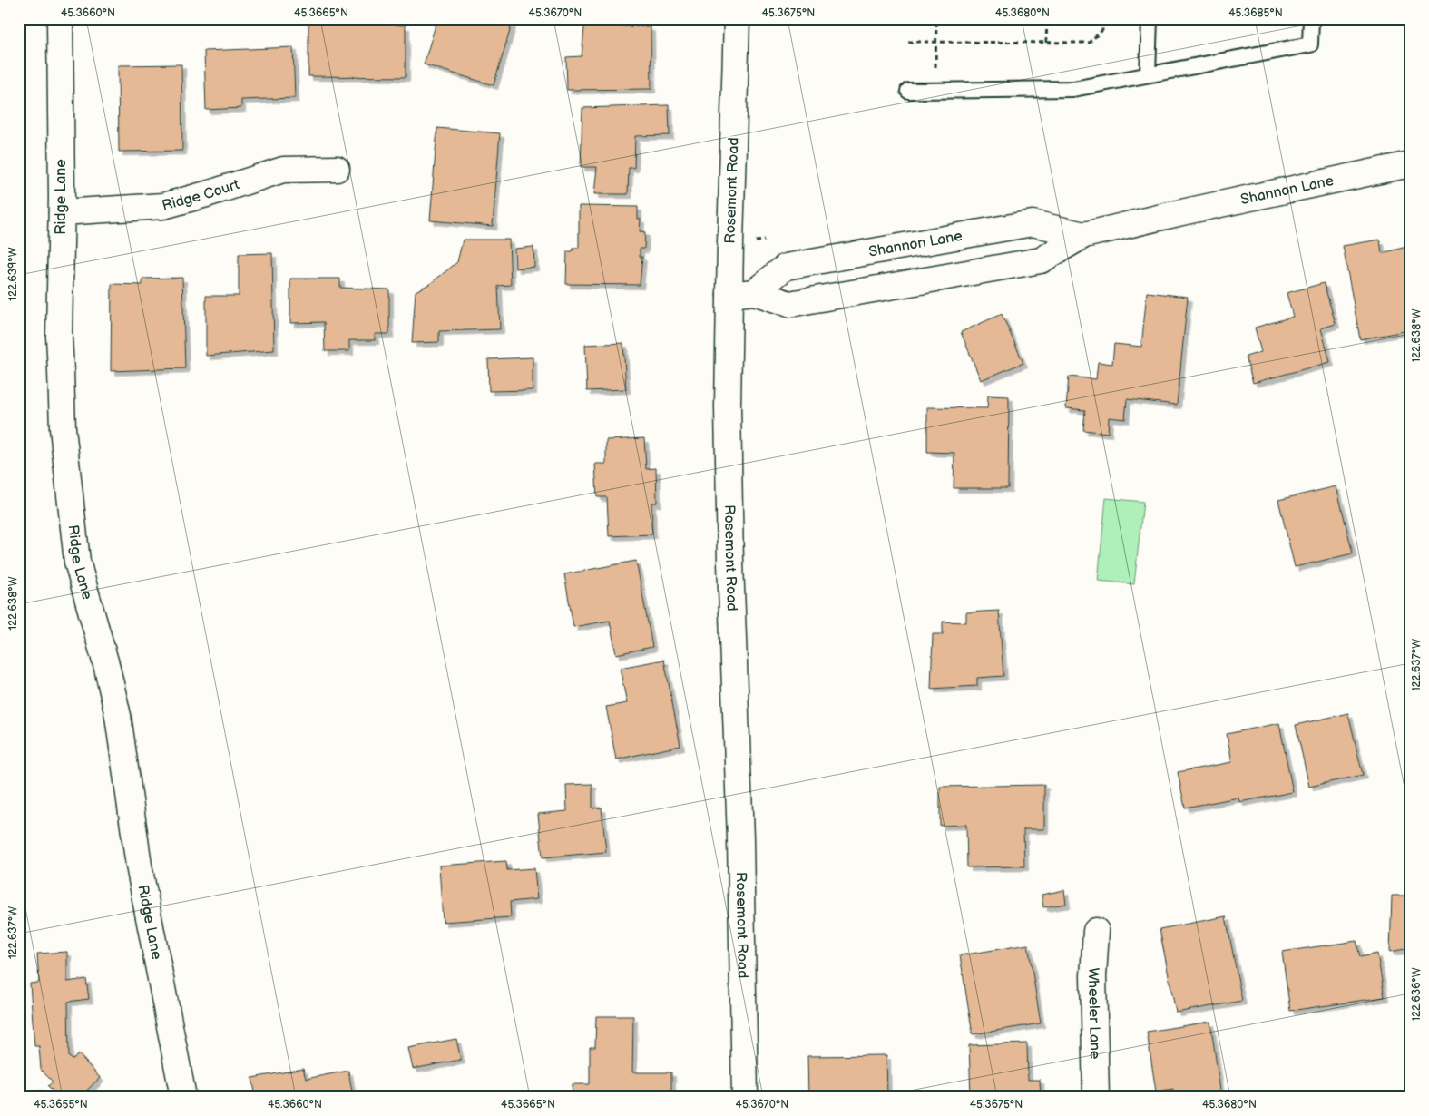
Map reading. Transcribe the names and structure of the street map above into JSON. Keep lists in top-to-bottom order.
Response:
{
  "streets": {
    "street": [
      "Rosemont Road",
      "Shannon Lane",
      "Ridge Court",
      "Ridge Lane",
      "Wheeler Lane"
    ]
  },
  "crossings": [
    ["Rosemont Road", "Shannon Lane"],
    ["Ridge Court", "Ridge Lane"]
  ],
  "coordinates": [
    "45.3660°N",
    "45.3665°N",
    "45.3670°N",
    "45.3675°N",
    "45.3680°N",
    "45.3685°N",
    "122.639°W",
    "122.638°W",
    "122.637°W",
    "122.636°W",
    "45.3655°N"
  ]
}
